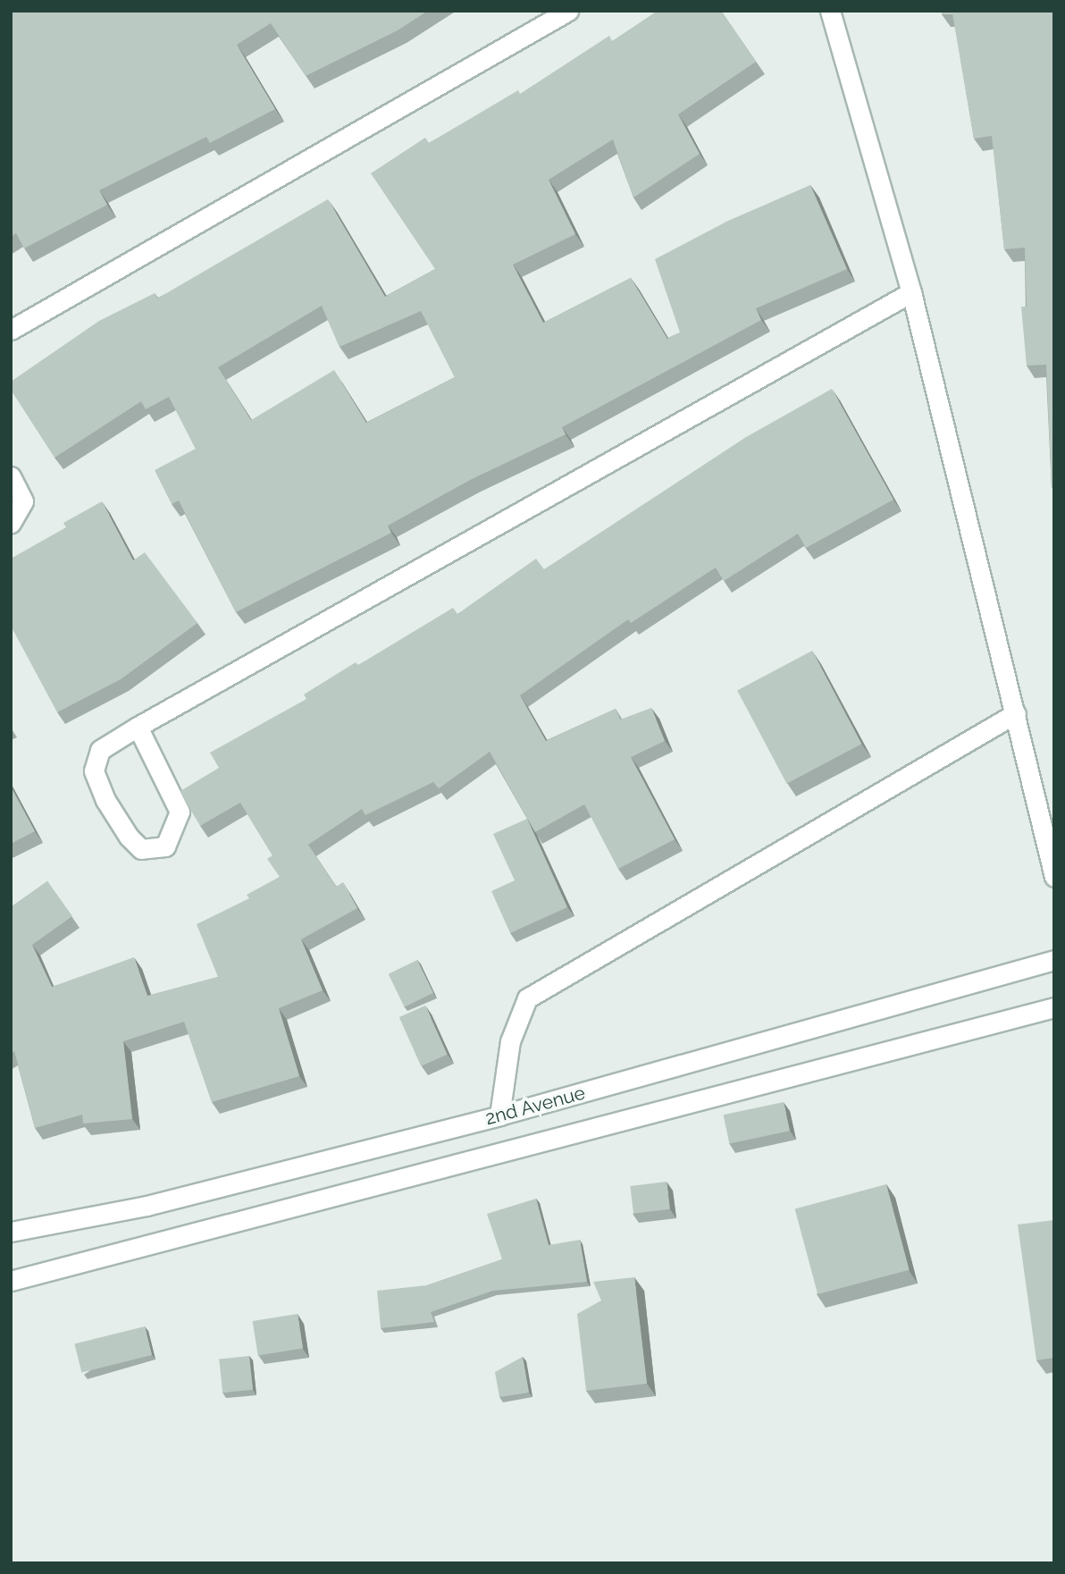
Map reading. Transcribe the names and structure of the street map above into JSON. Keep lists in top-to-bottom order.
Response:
{
  "streets": {
    "street": ["2nd Avenue"]
  }
}
